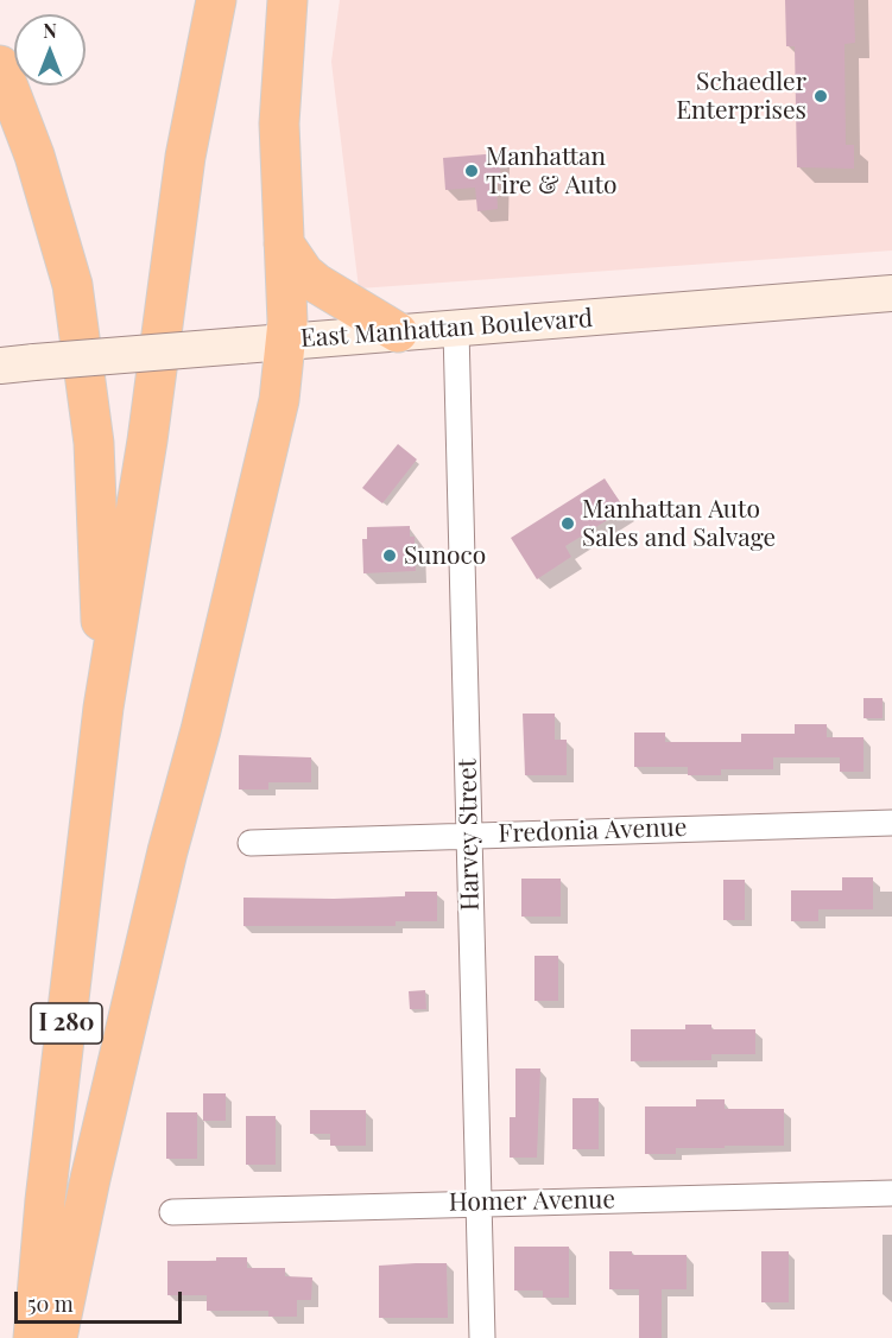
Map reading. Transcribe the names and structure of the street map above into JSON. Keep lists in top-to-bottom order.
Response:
{
  "streets": {
    "highway": ["I 280"],
    "street": [
      "East Manhattan Boulevard",
      "Fredonia Avenue",
      "Harvey Street",
      "Homer Avenue"
    ]
  },
  "crossings": [
    ["East Manhattan Boulevard", "Harvey Street"],
    ["Fredonia Avenue", "Harvey Street"],
    ["Harvey Street", "Homer Avenue"]
  ],
  "places": [
    "Schaedler Enterprises",
    "Manhattan Tire & Auto",
    "Manhattan Auto Sales and Salvage",
    "Sunoco"
  ],
  "scale_bar": "50 m",
  "north": "top"
}
